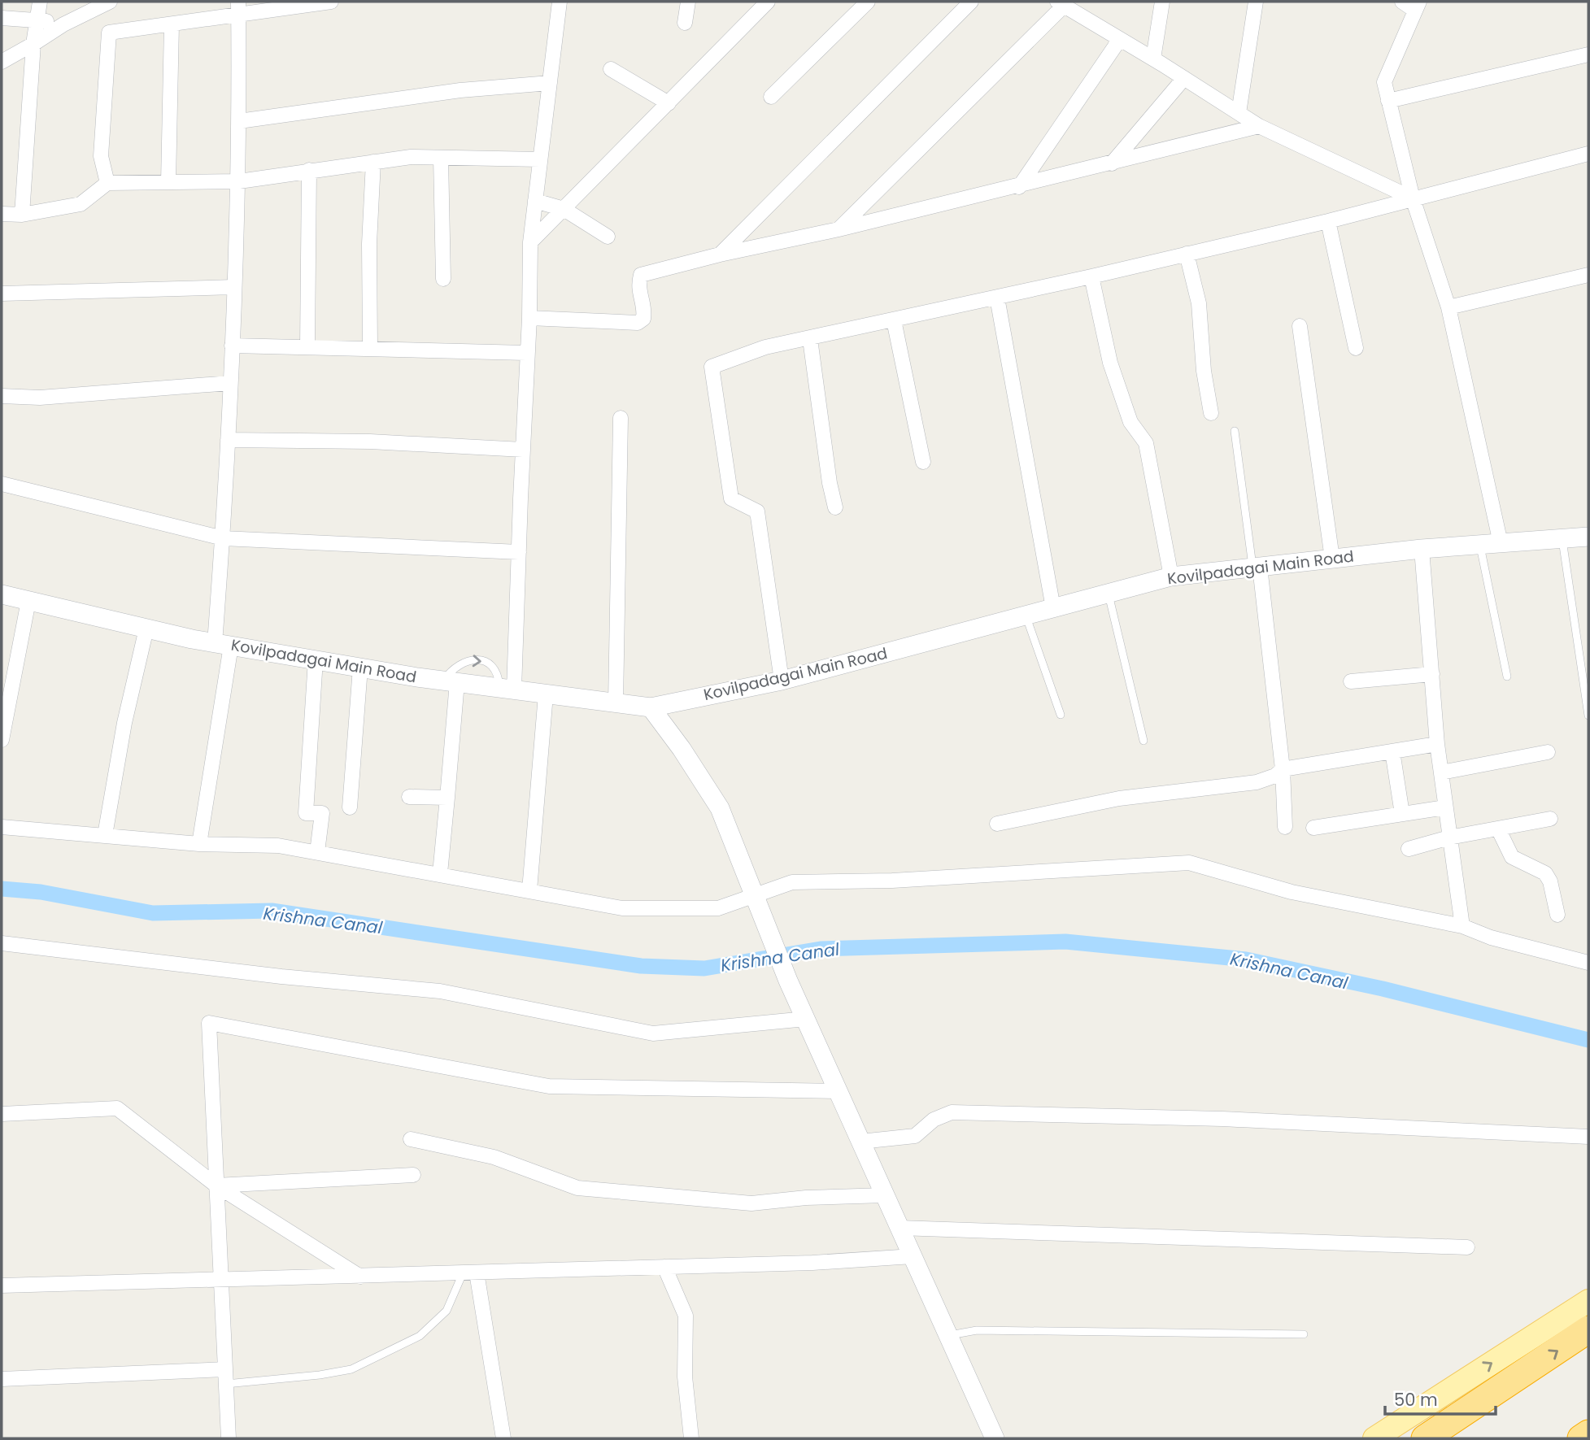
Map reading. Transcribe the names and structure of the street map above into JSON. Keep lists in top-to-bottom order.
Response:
{
  "streets": {
    "street": ["Kovilpadagai Main Road"]
  },
  "water": ["Krishna Canal"],
  "scale_bar": "50 m"
}
